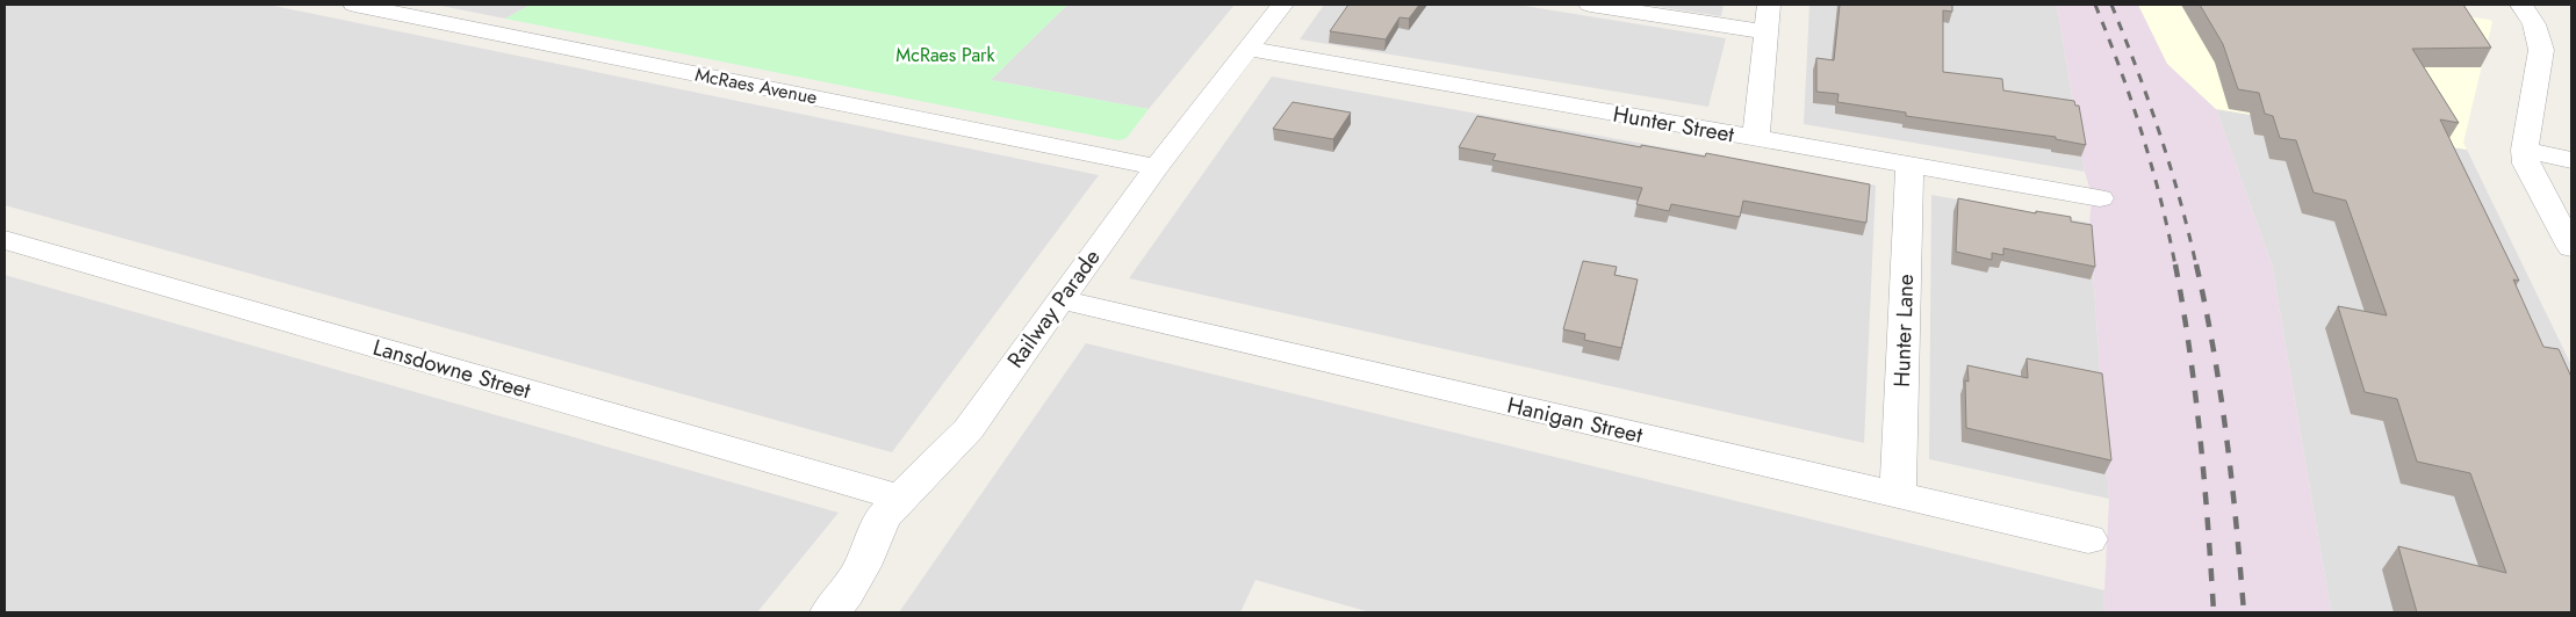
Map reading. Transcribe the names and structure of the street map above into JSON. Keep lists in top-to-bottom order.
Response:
{
  "streets": {
    "street": [
      "McRaes Avenue",
      "Hunter Street",
      "Railway Parade",
      "Hunter Lane",
      "Lansdowne Street",
      "Hanigan Street"
    ]
  },
  "crossings": [
    ["McRaes Avenue", "Railway Parade"],
    ["Hunter Street", "Railway Parade"],
    ["Hunter Street", "Hunter Lane"],
    ["Railway Parade", "Lansdowne Street"],
    ["Railway Parade", "Hanigan Street"],
    ["Hunter Lane", "Hanigan Street"]
  ],
  "parks": ["McRaes Park"]
}
